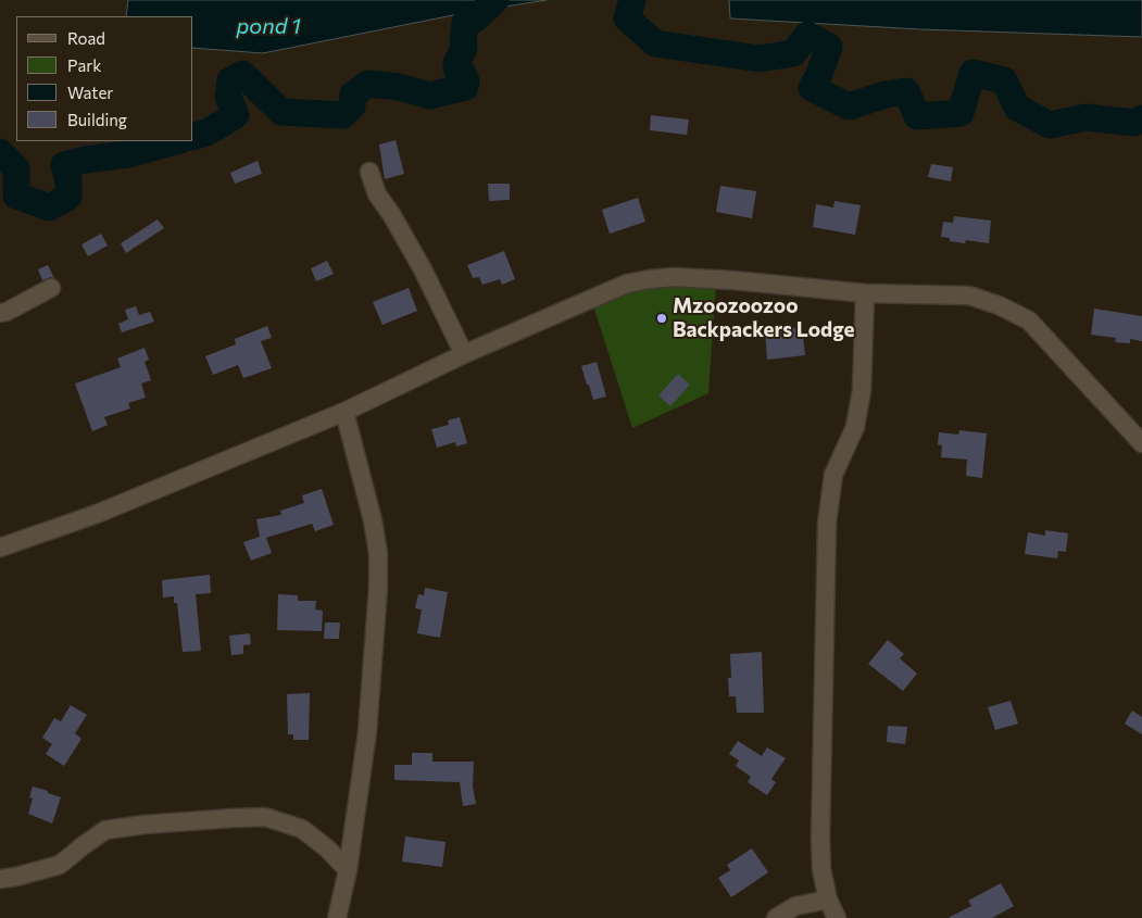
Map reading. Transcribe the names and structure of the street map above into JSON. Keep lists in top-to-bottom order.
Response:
{
  "water": ["pond 1"],
  "places": ["Mzoozoozoo Backpackers Lodge"],
  "legend": [
    "Road",
    "Park",
    "Water",
    "Building"
  ]
}
